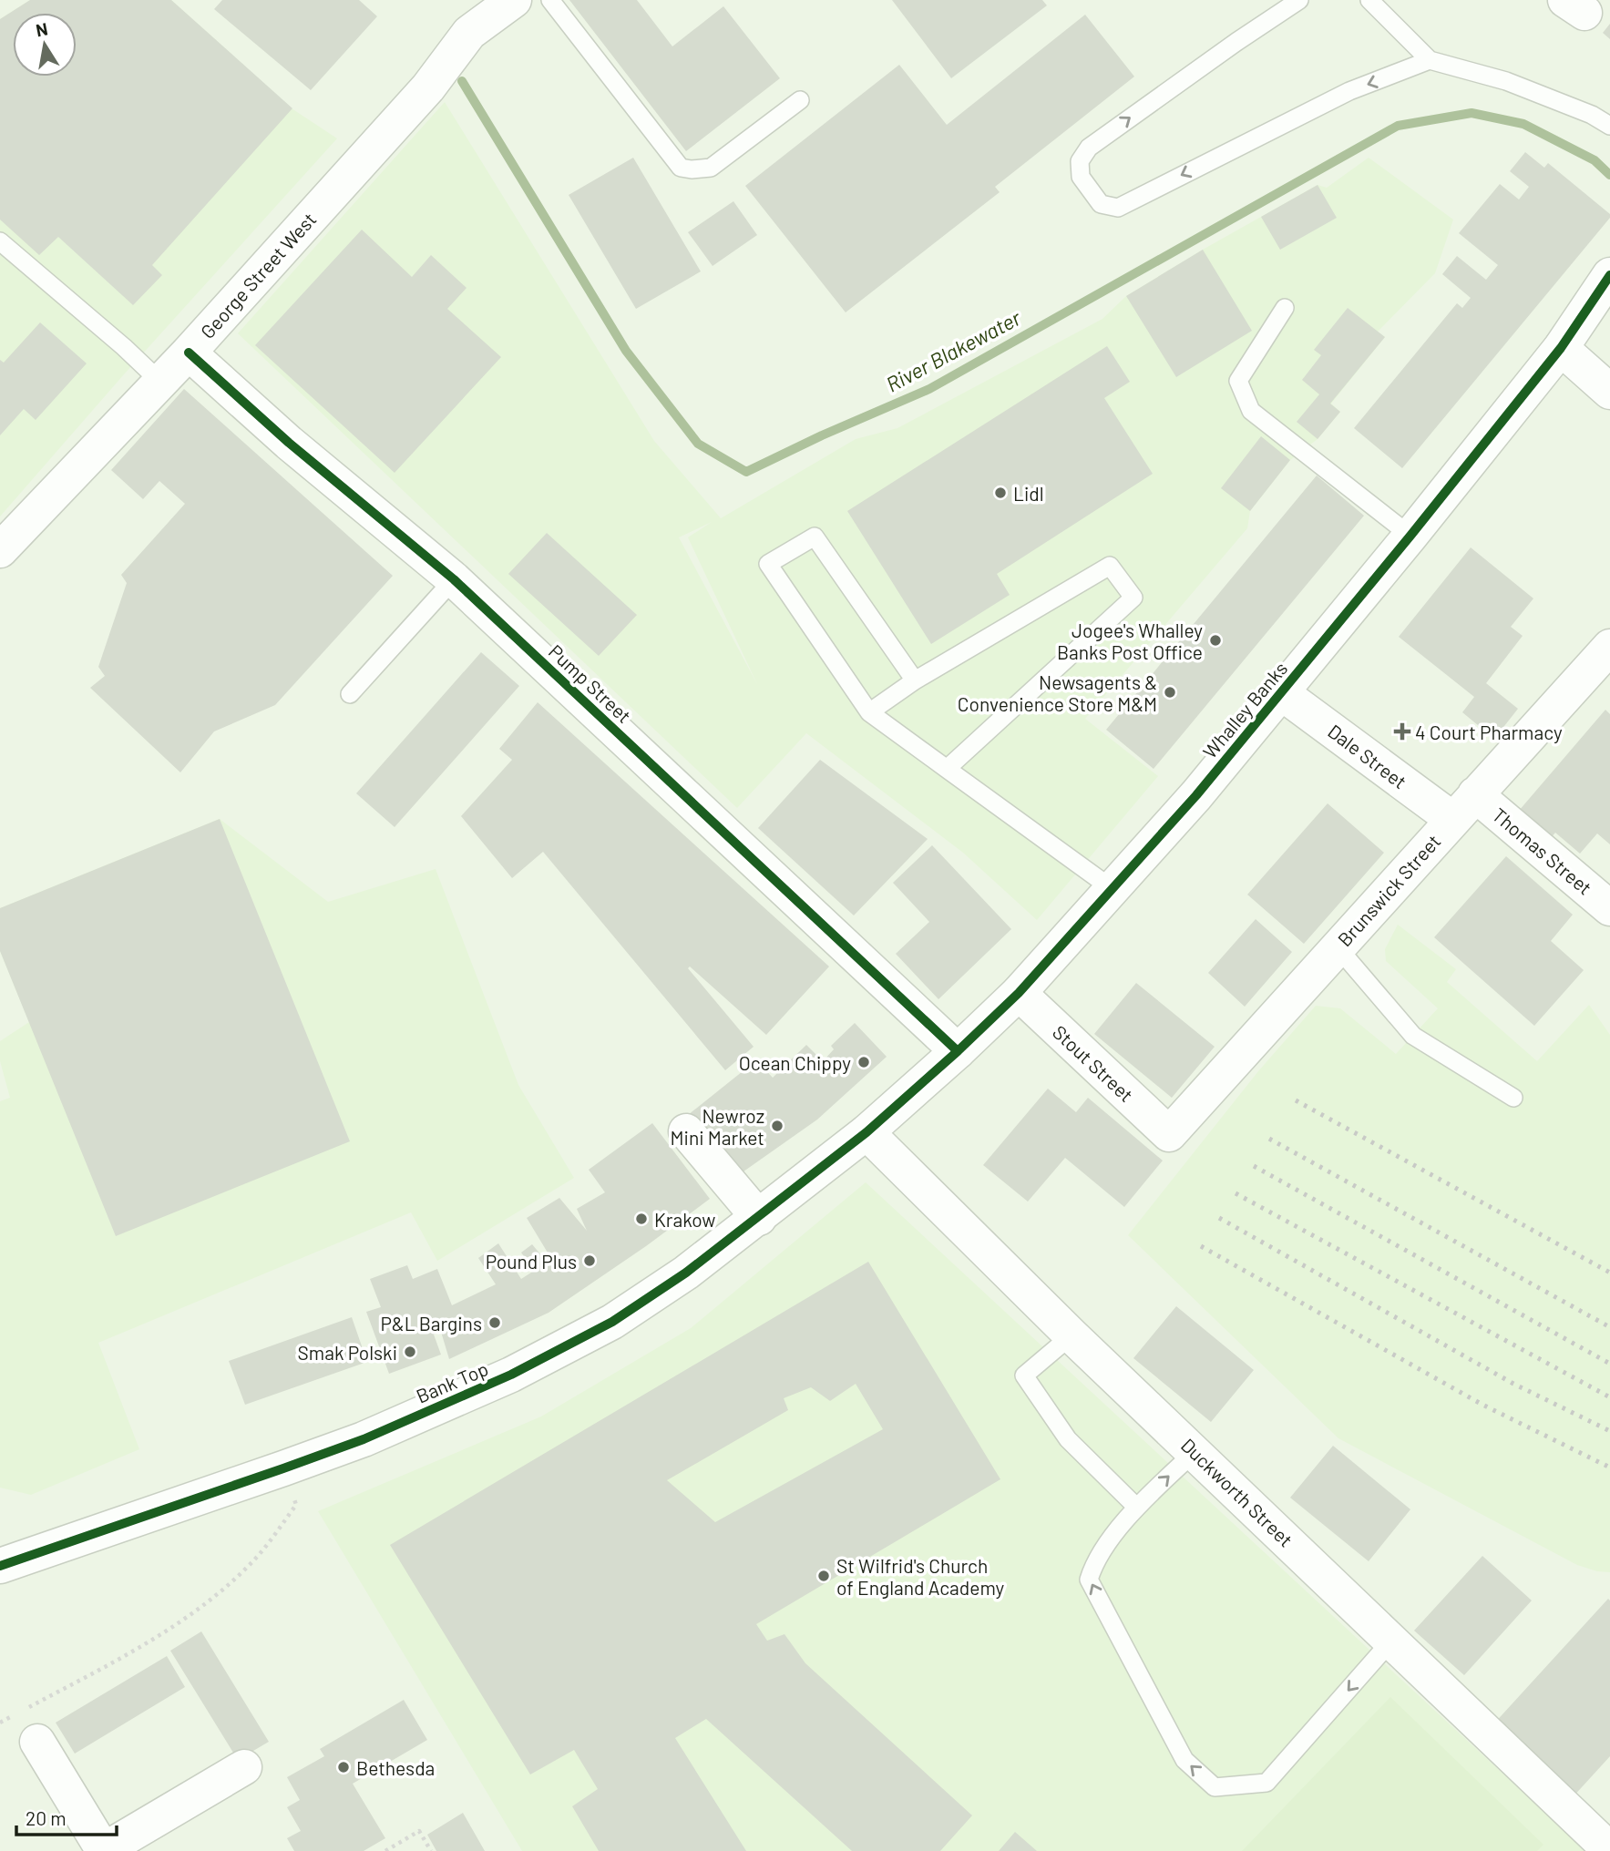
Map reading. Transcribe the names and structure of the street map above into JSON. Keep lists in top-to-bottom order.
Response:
{
  "streets": {
    "street": [
      "George Street West",
      "Pump Street",
      "Whalley Banks",
      "Dale Street",
      "Thomas Street",
      "Brunswick Street",
      "Stout Street",
      "Bank Top",
      "Duckworth Street"
    ]
  },
  "crossings": [
    ["George Street West", "Pump Street"],
    ["Pump Street", "Whalley Banks"],
    ["Whalley Banks", "Dale Street"],
    ["Whalley Banks", "Stout Street"],
    ["Whalley Banks", "Bank Top"],
    ["Whalley Banks", "Duckworth Street"],
    ["Dale Street", "Thomas Street"],
    ["Dale Street", "Brunswick Street"],
    ["Thomas Street", "Brunswick Street"],
    ["Brunswick Street", "Stout Street"],
    ["Bank Top", "Duckworth Street"]
  ],
  "water": ["River Blakewater"],
  "places": {
    "other": [
      "Lidl",
      "Jogee's Whalley Banks Post Office",
      "Newsagents & Convenience Store M&M",
      "Ocean Chippy",
      "Newroz Mini Market",
      "Krakow",
      "Pound Plus",
      "P&L Bargins",
      "Smak Polski",
      "St Wilfrid's Church of England Academy",
      "Bethesda"
    ],
    "health": ["4 Court Pharmacy"]
  },
  "scale_bar": "20 m",
  "north": "top"
}
